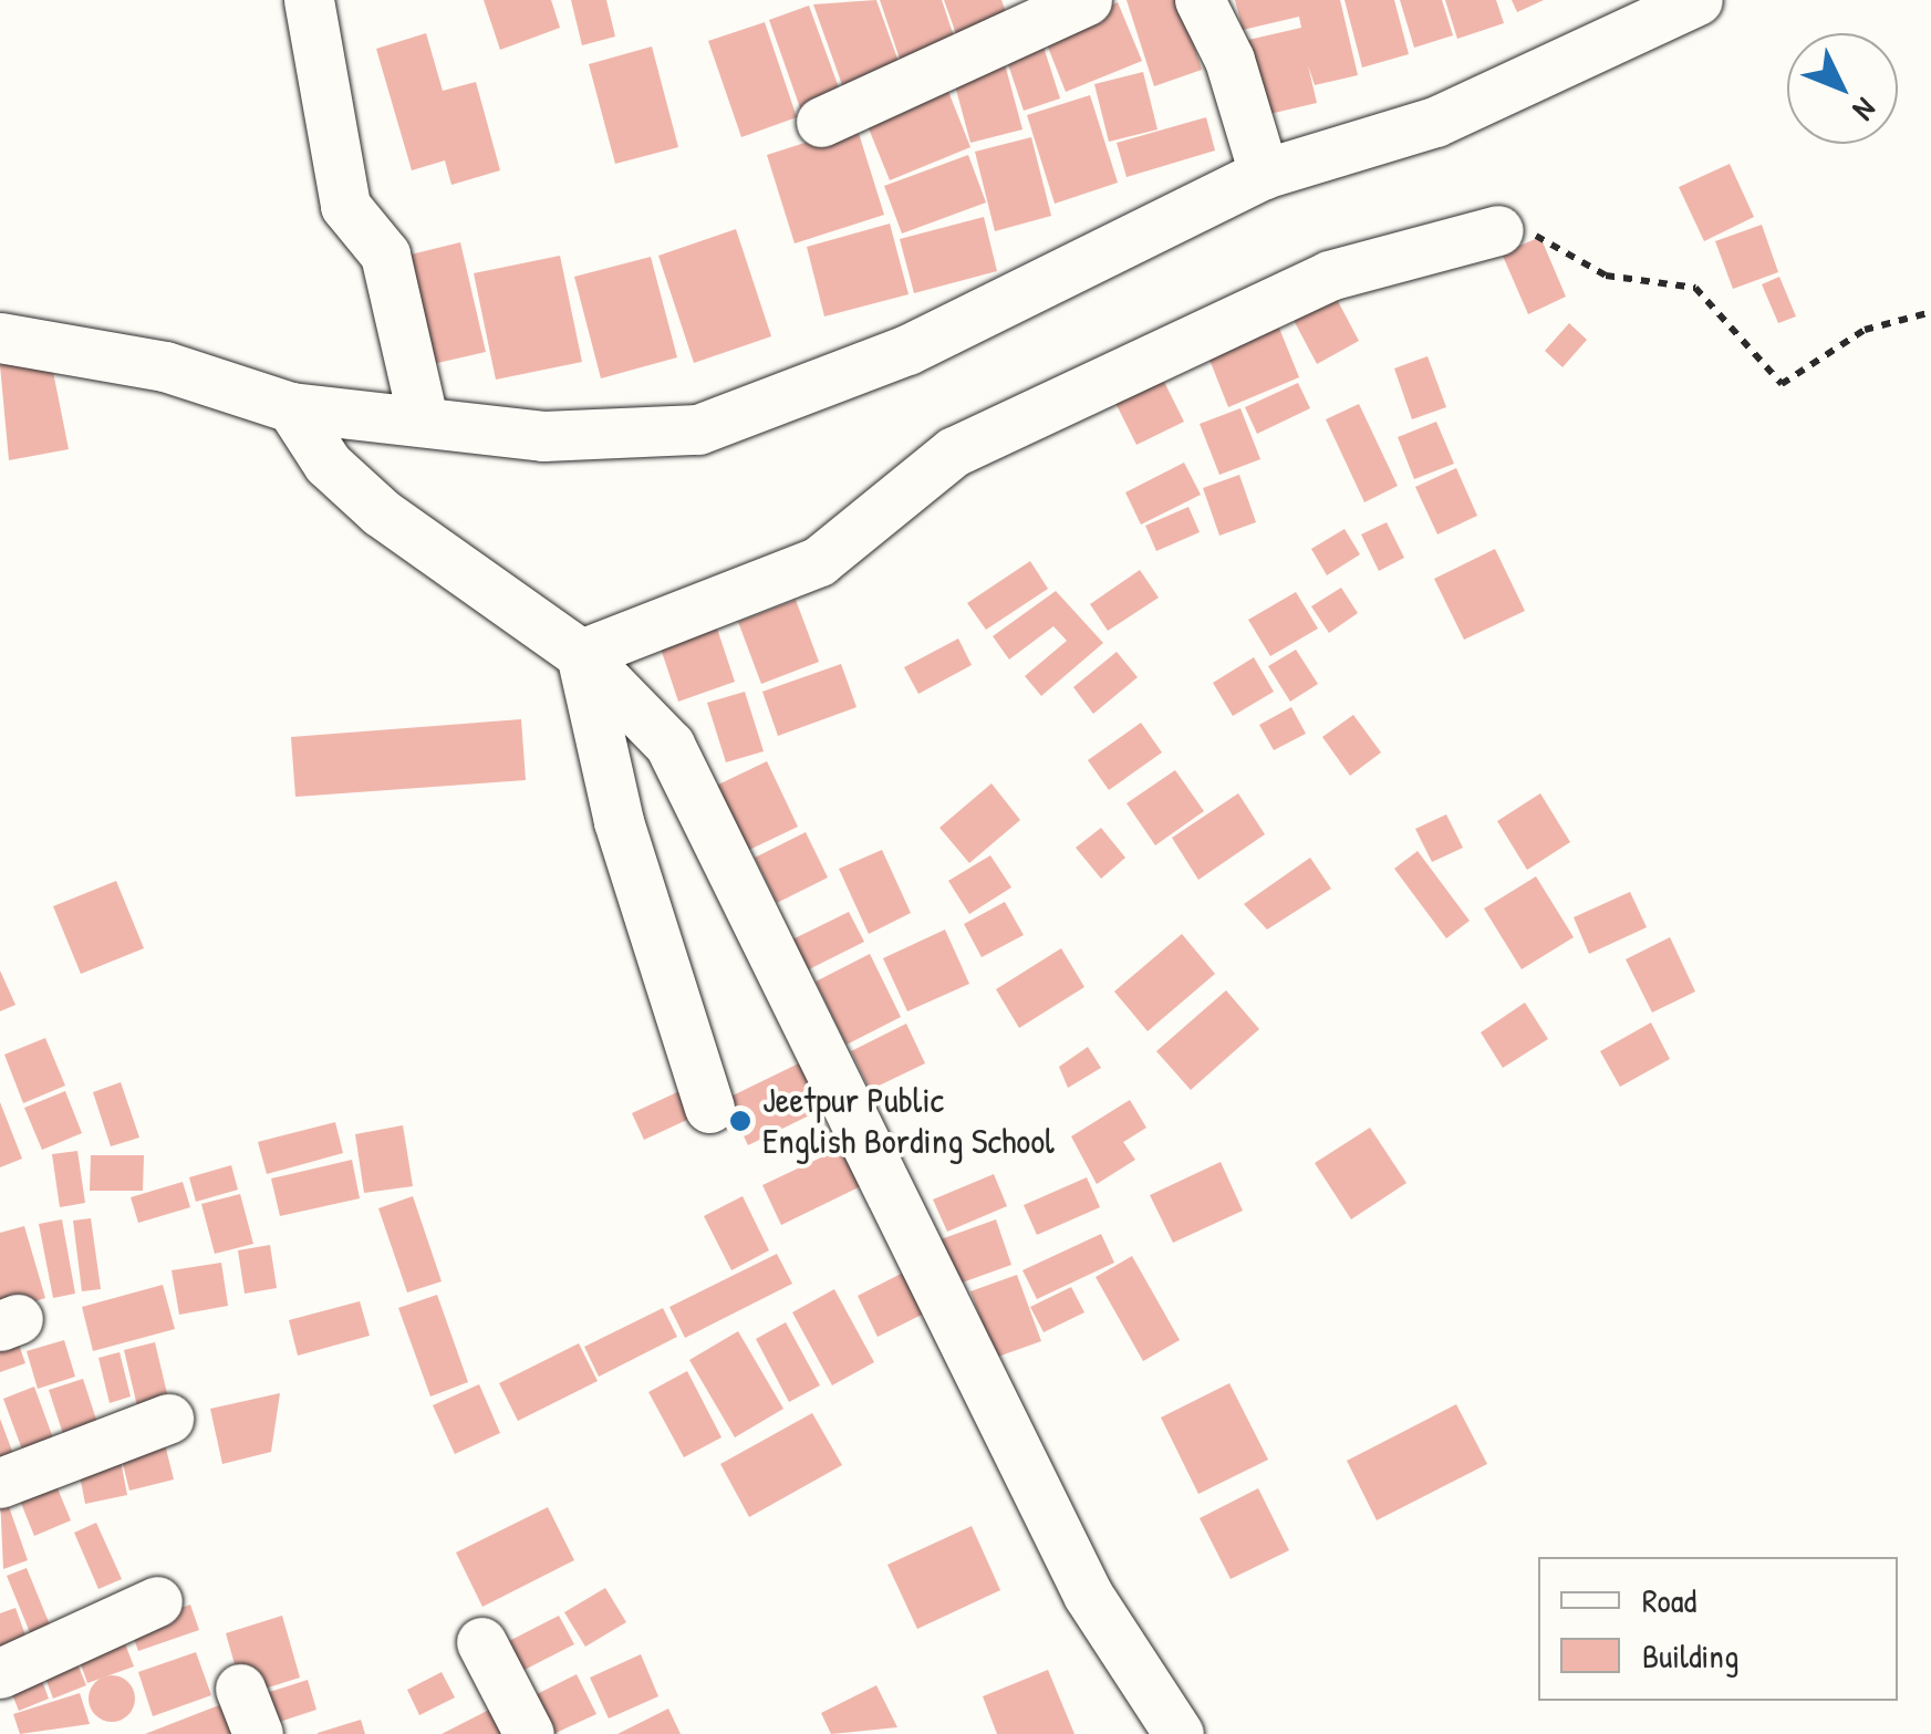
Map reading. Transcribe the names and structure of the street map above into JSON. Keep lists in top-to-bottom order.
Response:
{
  "places": ["Jeetpur Public English Bording School"],
  "legend": ["Road", "Building"],
  "north": "bottom right"
}
